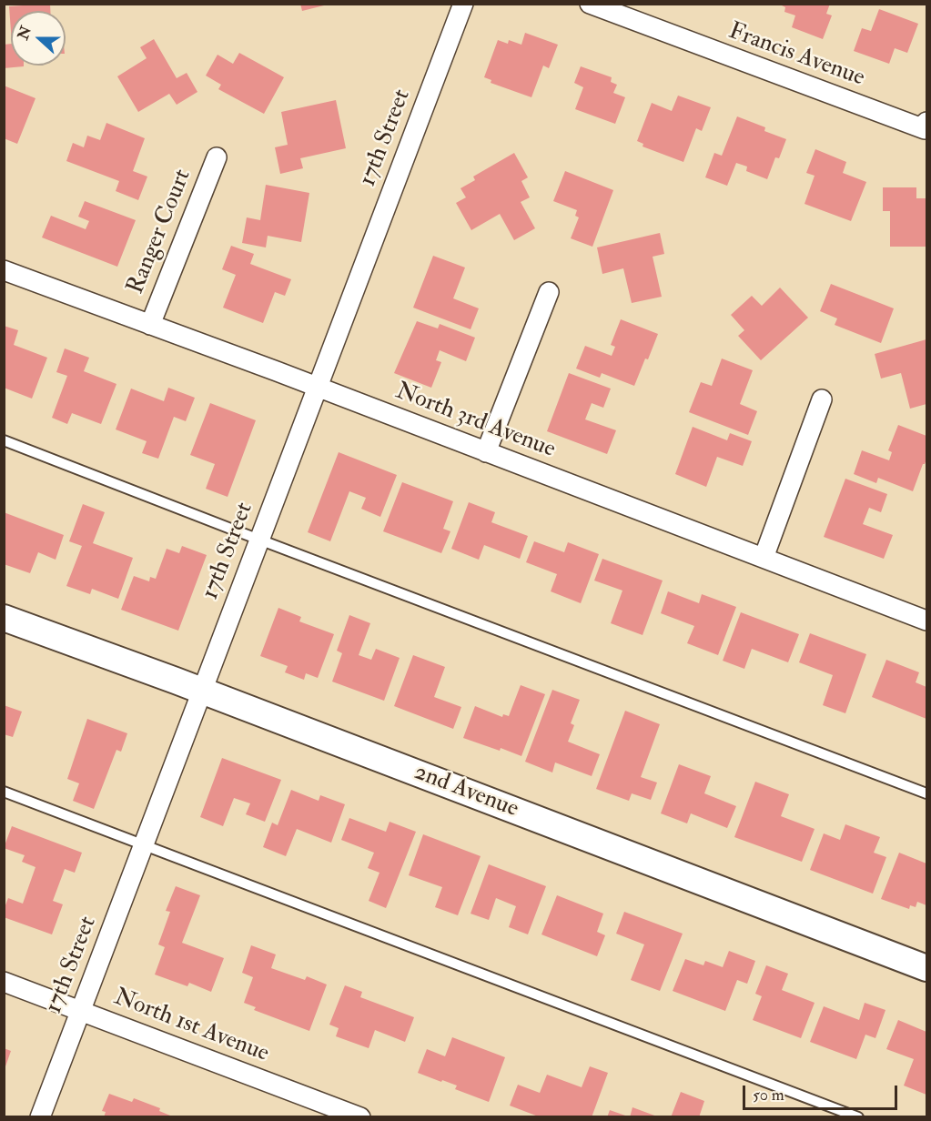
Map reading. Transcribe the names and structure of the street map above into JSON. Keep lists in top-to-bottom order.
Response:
{
  "streets": {
    "street": [
      "Francis Avenue",
      "17th Street",
      "Ranger Court",
      "North 3rd Avenue",
      "2nd Avenue",
      "North 1st Avenue"
    ]
  },
  "crossings": [
    ["17th Street", "North 3rd Avenue"],
    ["17th Street", "2nd Avenue"],
    ["17th Street", "North 1st Avenue"],
    ["Ranger Court", "North 3rd Avenue"]
  ],
  "scale_bar": "50 m",
  "north": "left"
}
